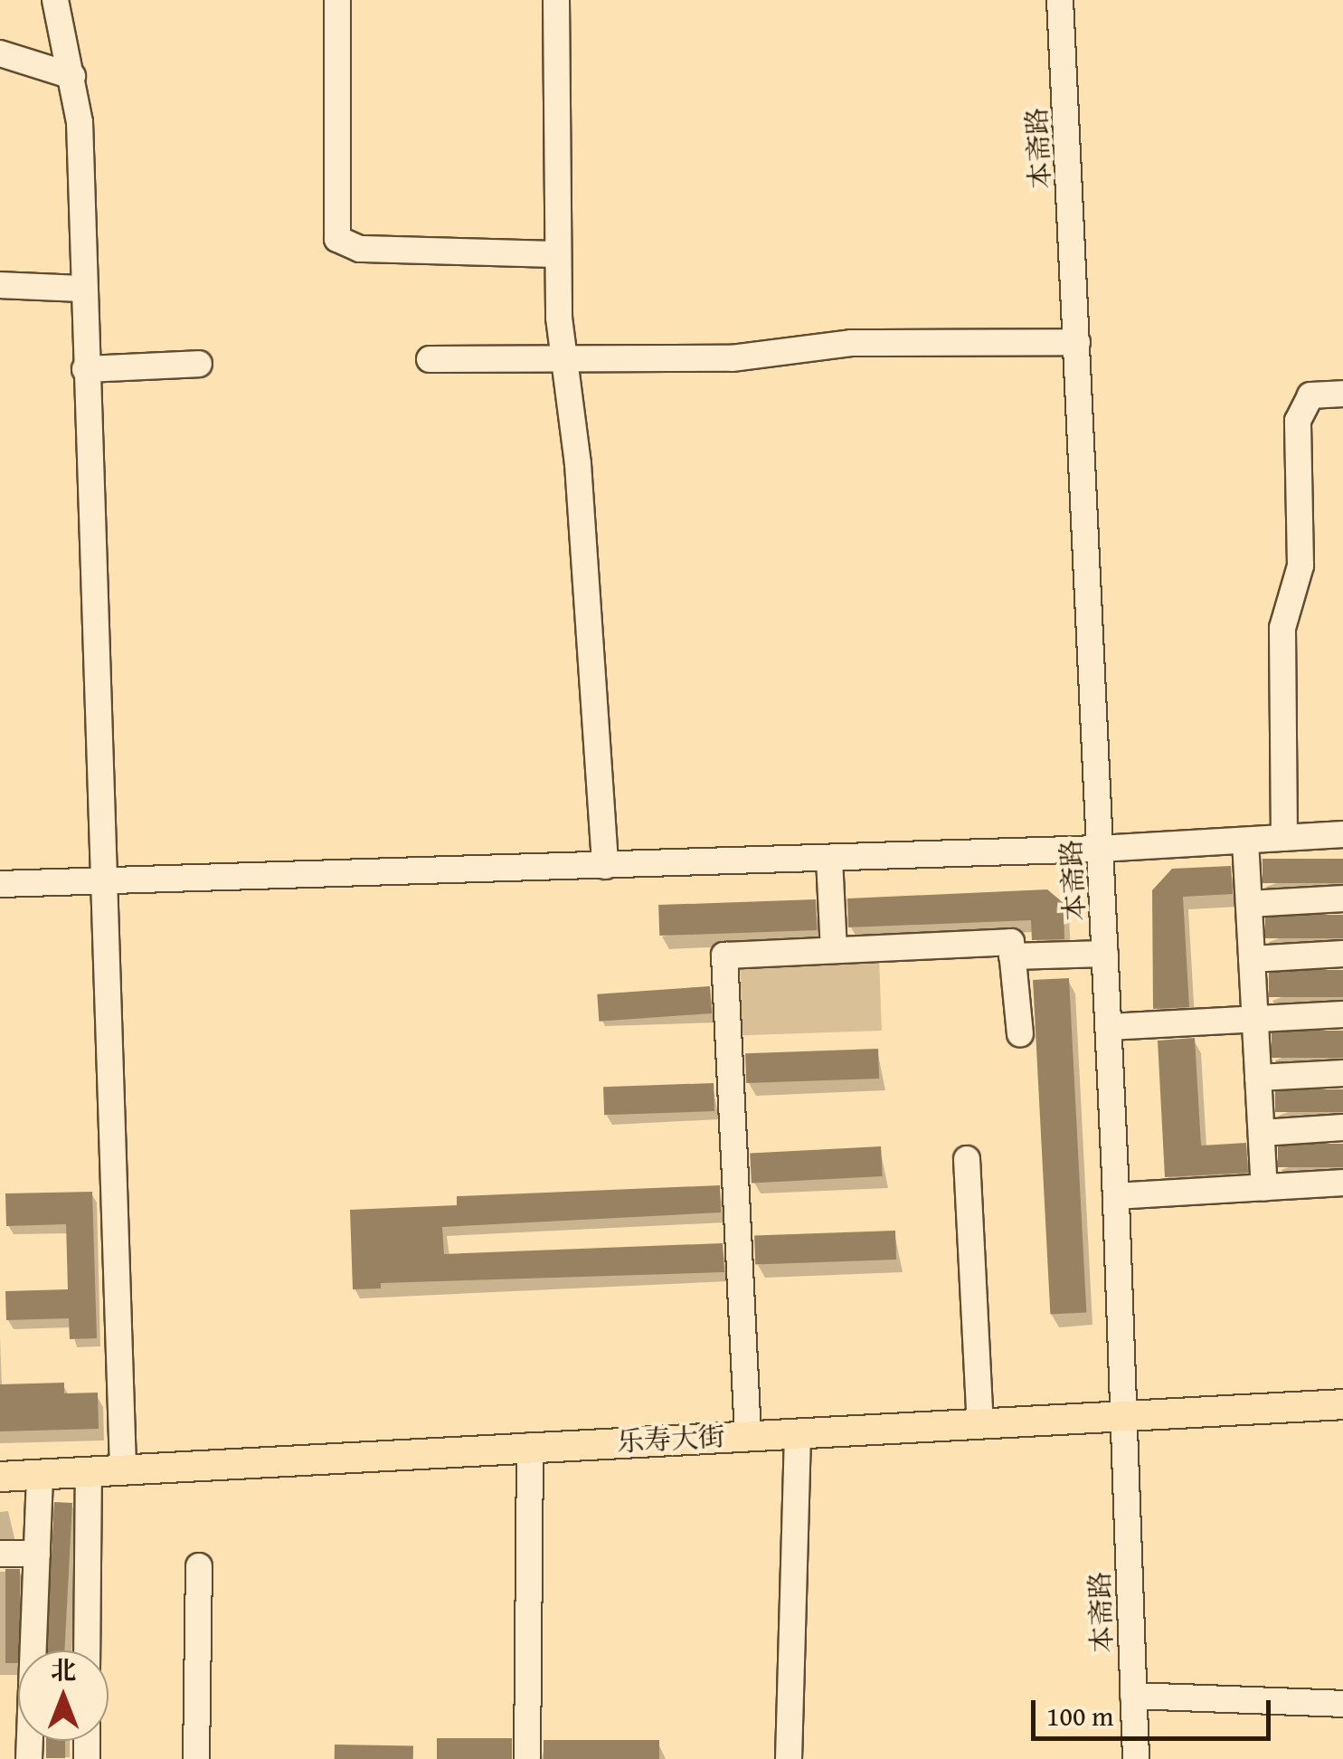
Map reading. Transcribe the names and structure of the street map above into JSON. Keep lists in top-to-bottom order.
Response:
{
  "streets": {
    "main road": ["乐寿大街"],
    "street": ["本斋路"]
  },
  "crossings": [
    ["本斋路", "乐寿大街"]
  ],
  "scale_bar": "100 m",
  "north": "top"
}
